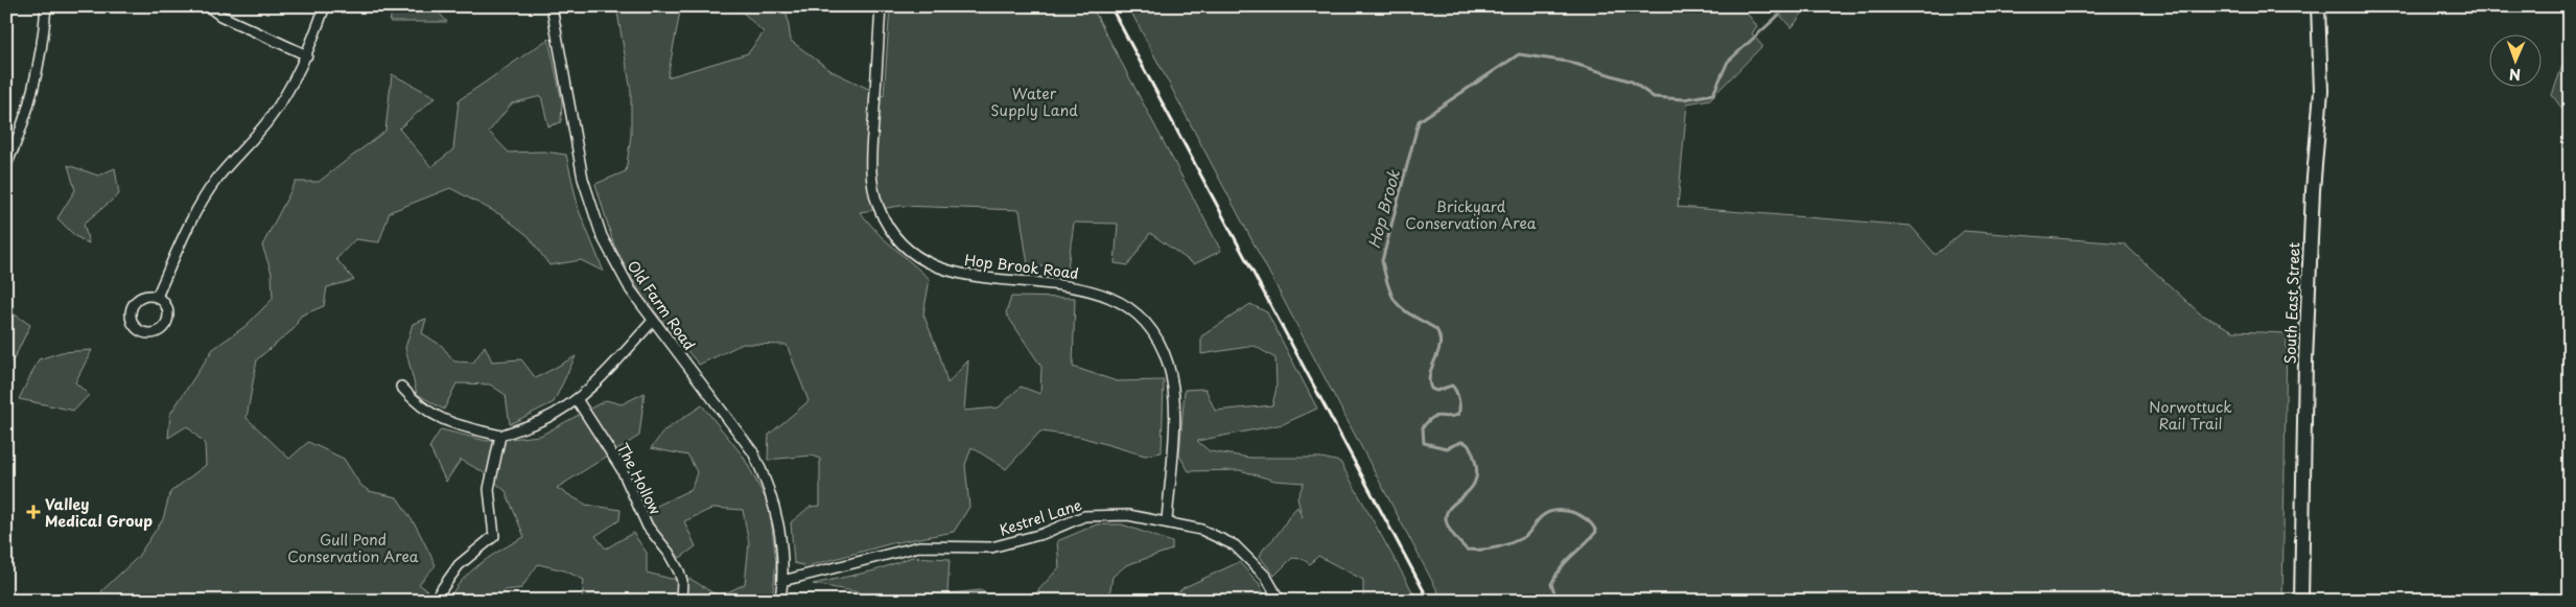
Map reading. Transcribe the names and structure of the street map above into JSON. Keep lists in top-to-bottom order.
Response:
{
  "streets": {
    "main road": ["South East Street"],
    "street": [
      "Hop Brook Road",
      "Old Farm Road",
      "The Hollow",
      "Kestrel Lane"
    ]
  },
  "crossings": [
    ["Hop Brook Road", "Kestrel Lane"],
    ["Old Farm Road", "Kestrel Lane"]
  ],
  "water": ["Hop Brook"],
  "parks": [
    "Water Supply Land",
    "Brickyard Conservation Area",
    "Norwottuck Rail Trail",
    "Gull Pond Conservation Area"
  ],
  "places": {
    "health": ["Valley Medical Group"]
  },
  "north": "bottom"
}
